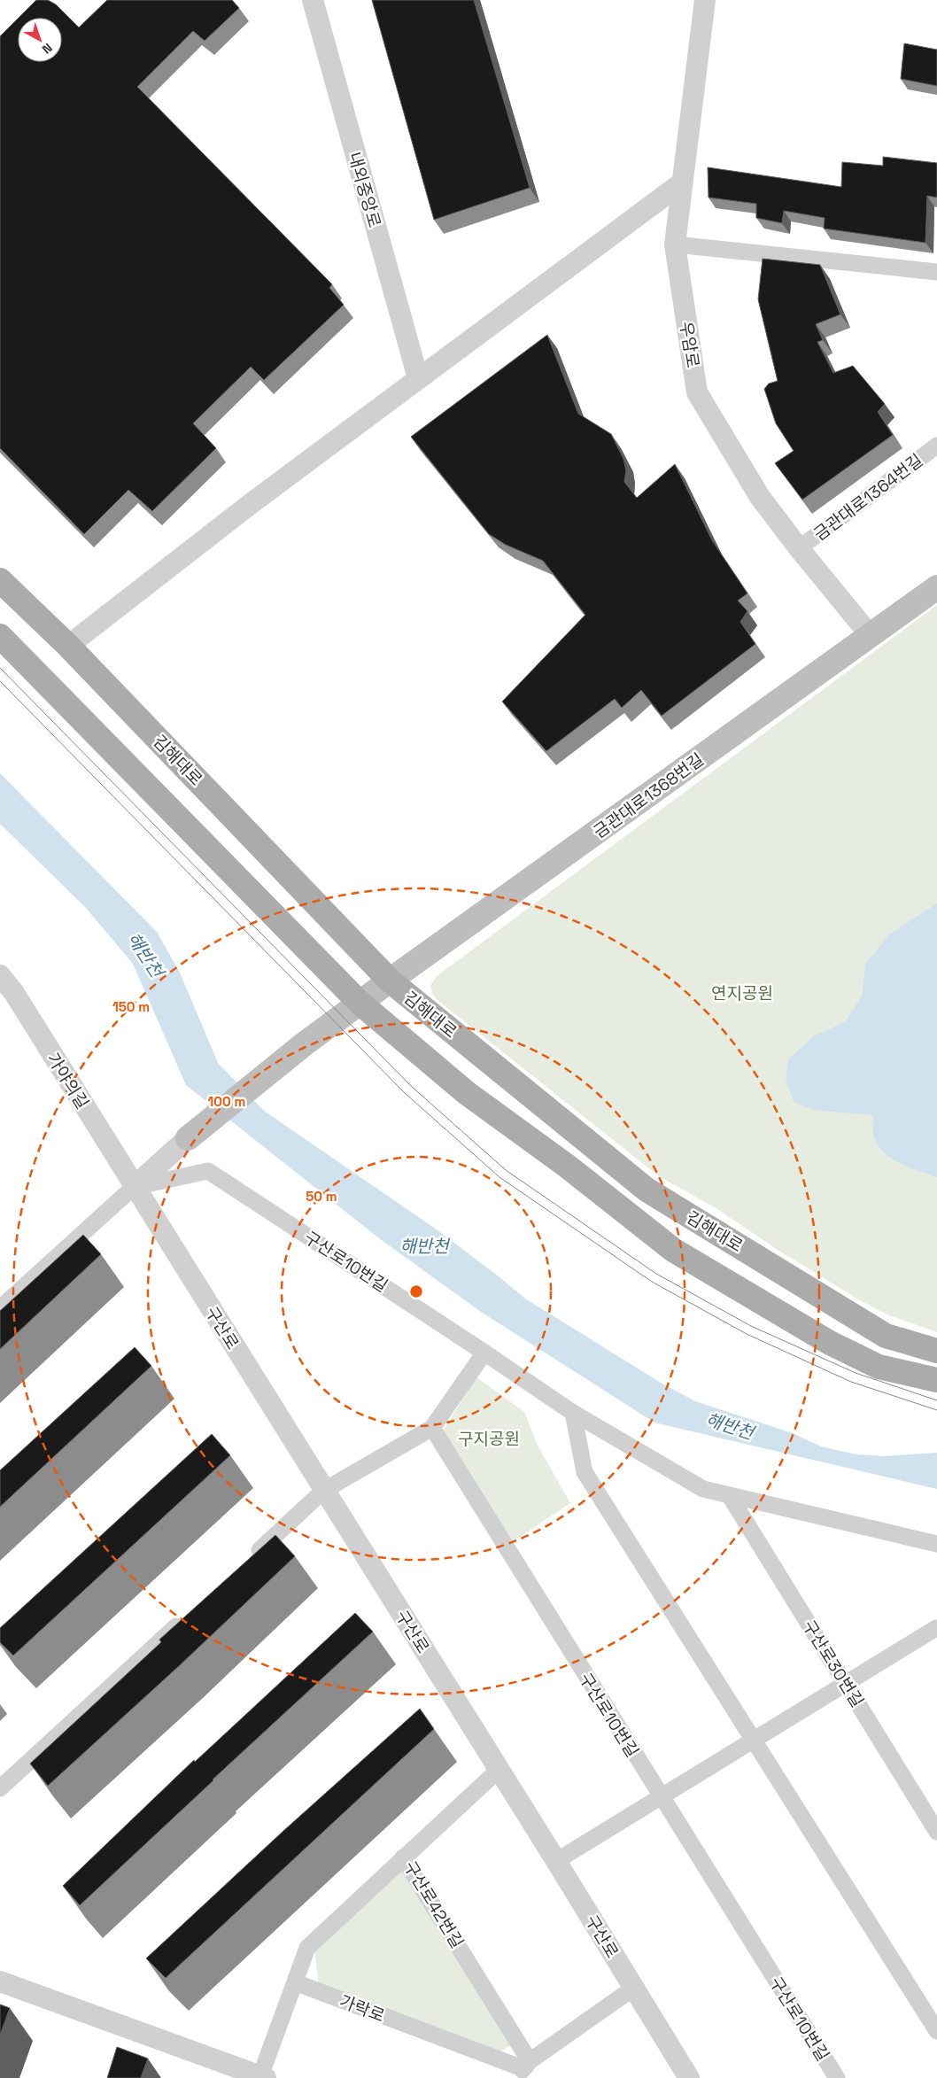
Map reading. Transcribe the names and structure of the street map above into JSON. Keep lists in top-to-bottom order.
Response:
{
  "streets": {
    "main road": ["김해대로", "금관대로1368번길"],
    "street": [
      "내외중앙로",
      "우암로",
      "금관대로1364번길",
      "가야의길",
      "구산로10번길",
      "구산로",
      "구산로30번길",
      "구산로42번길",
      "가락로"
    ]
  },
  "crossings": [
    ["우암로", "금관대로1364번길"],
    ["우암로", "금관대로1368번길"],
    ["김해대로", "금관대로1368번길"],
    ["가야의길", "구산로10번길"],
    ["가야의길", "구산로"],
    ["구산로10번길", "구산로"],
    ["구산로10번길", "구산로30번길"],
    ["구산로", "구산로42번길"],
    ["구산로42번길", "가락로"]
  ],
  "water": ["해반천"],
  "parks": ["연지공원", "구지공원"],
  "north": "bottom right",
  "rings": ["150 m", "100 m", "50 m"]
}
